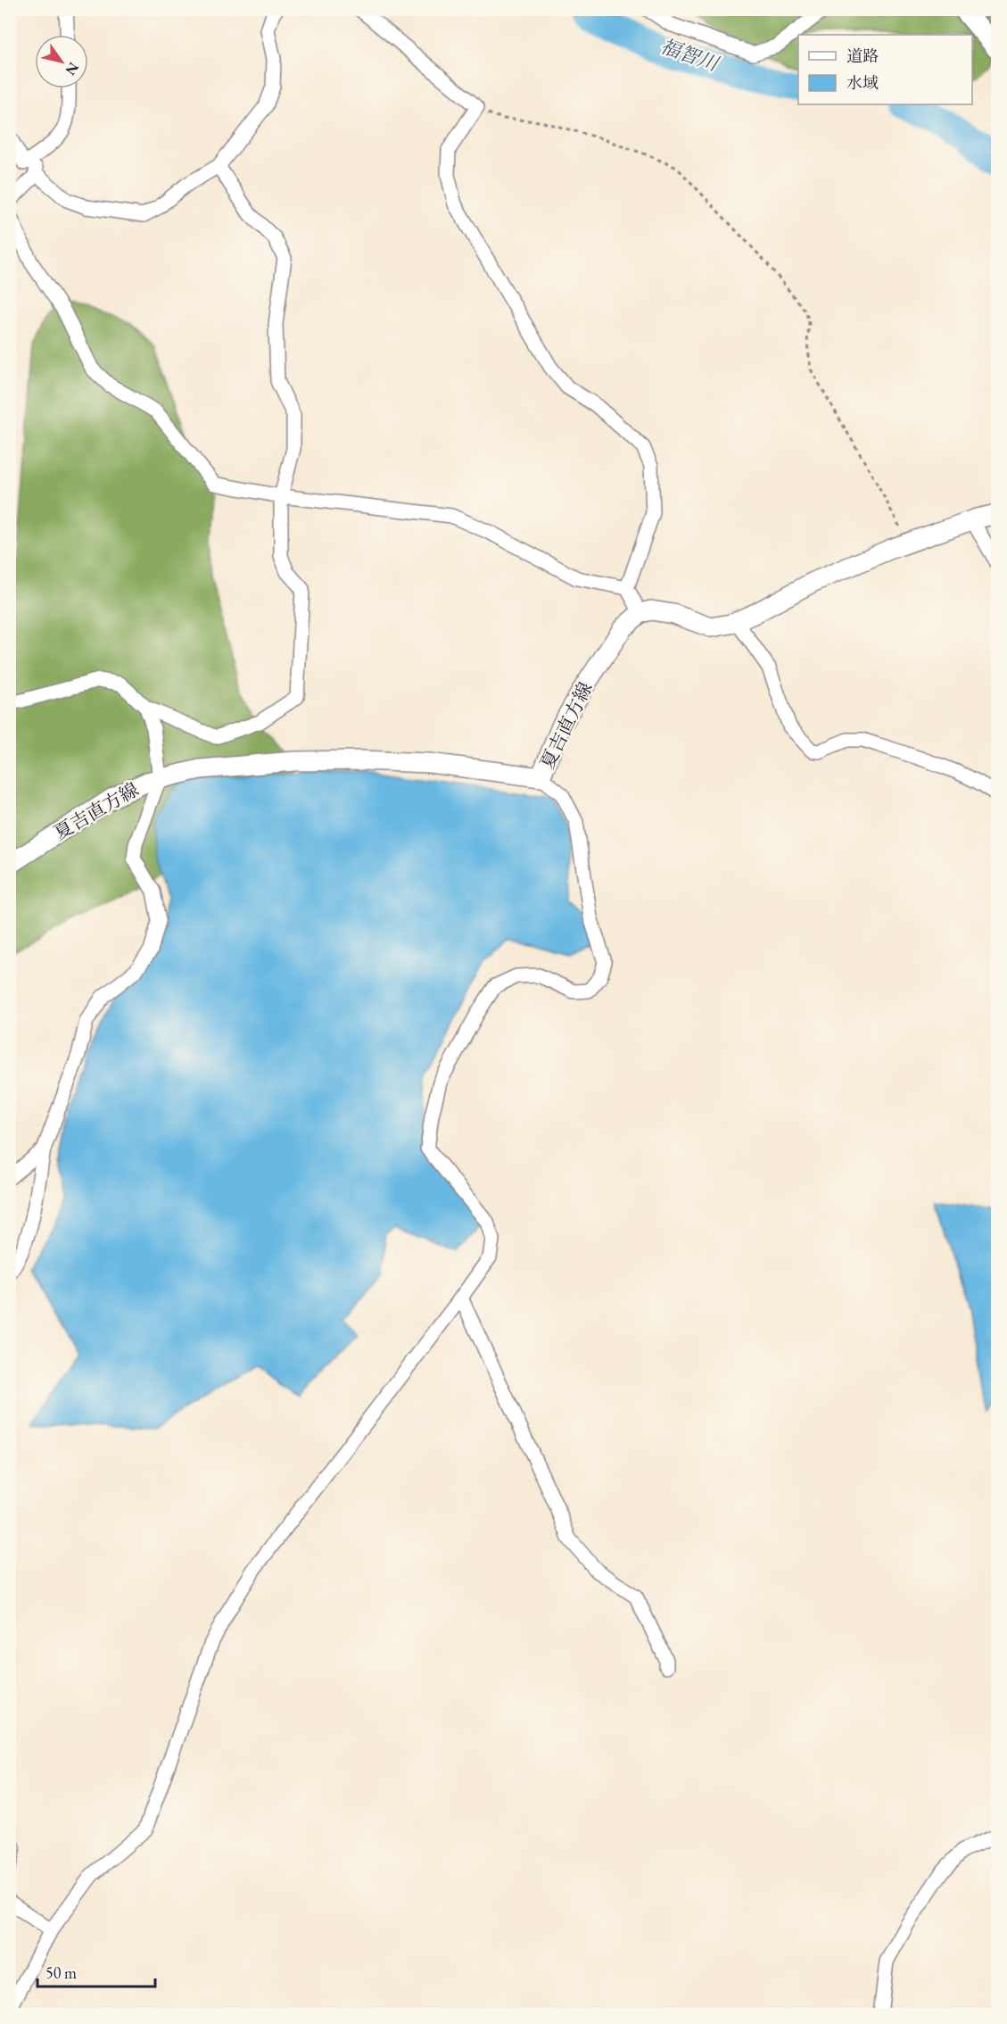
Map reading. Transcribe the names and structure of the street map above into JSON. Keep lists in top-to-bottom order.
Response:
{
  "streets": {
    "main road": ["夏吉直方線"]
  },
  "water": ["福智川"],
  "legend": ["道路", "水域"],
  "scale_bar": "50 m",
  "north": "bottom right"
}
